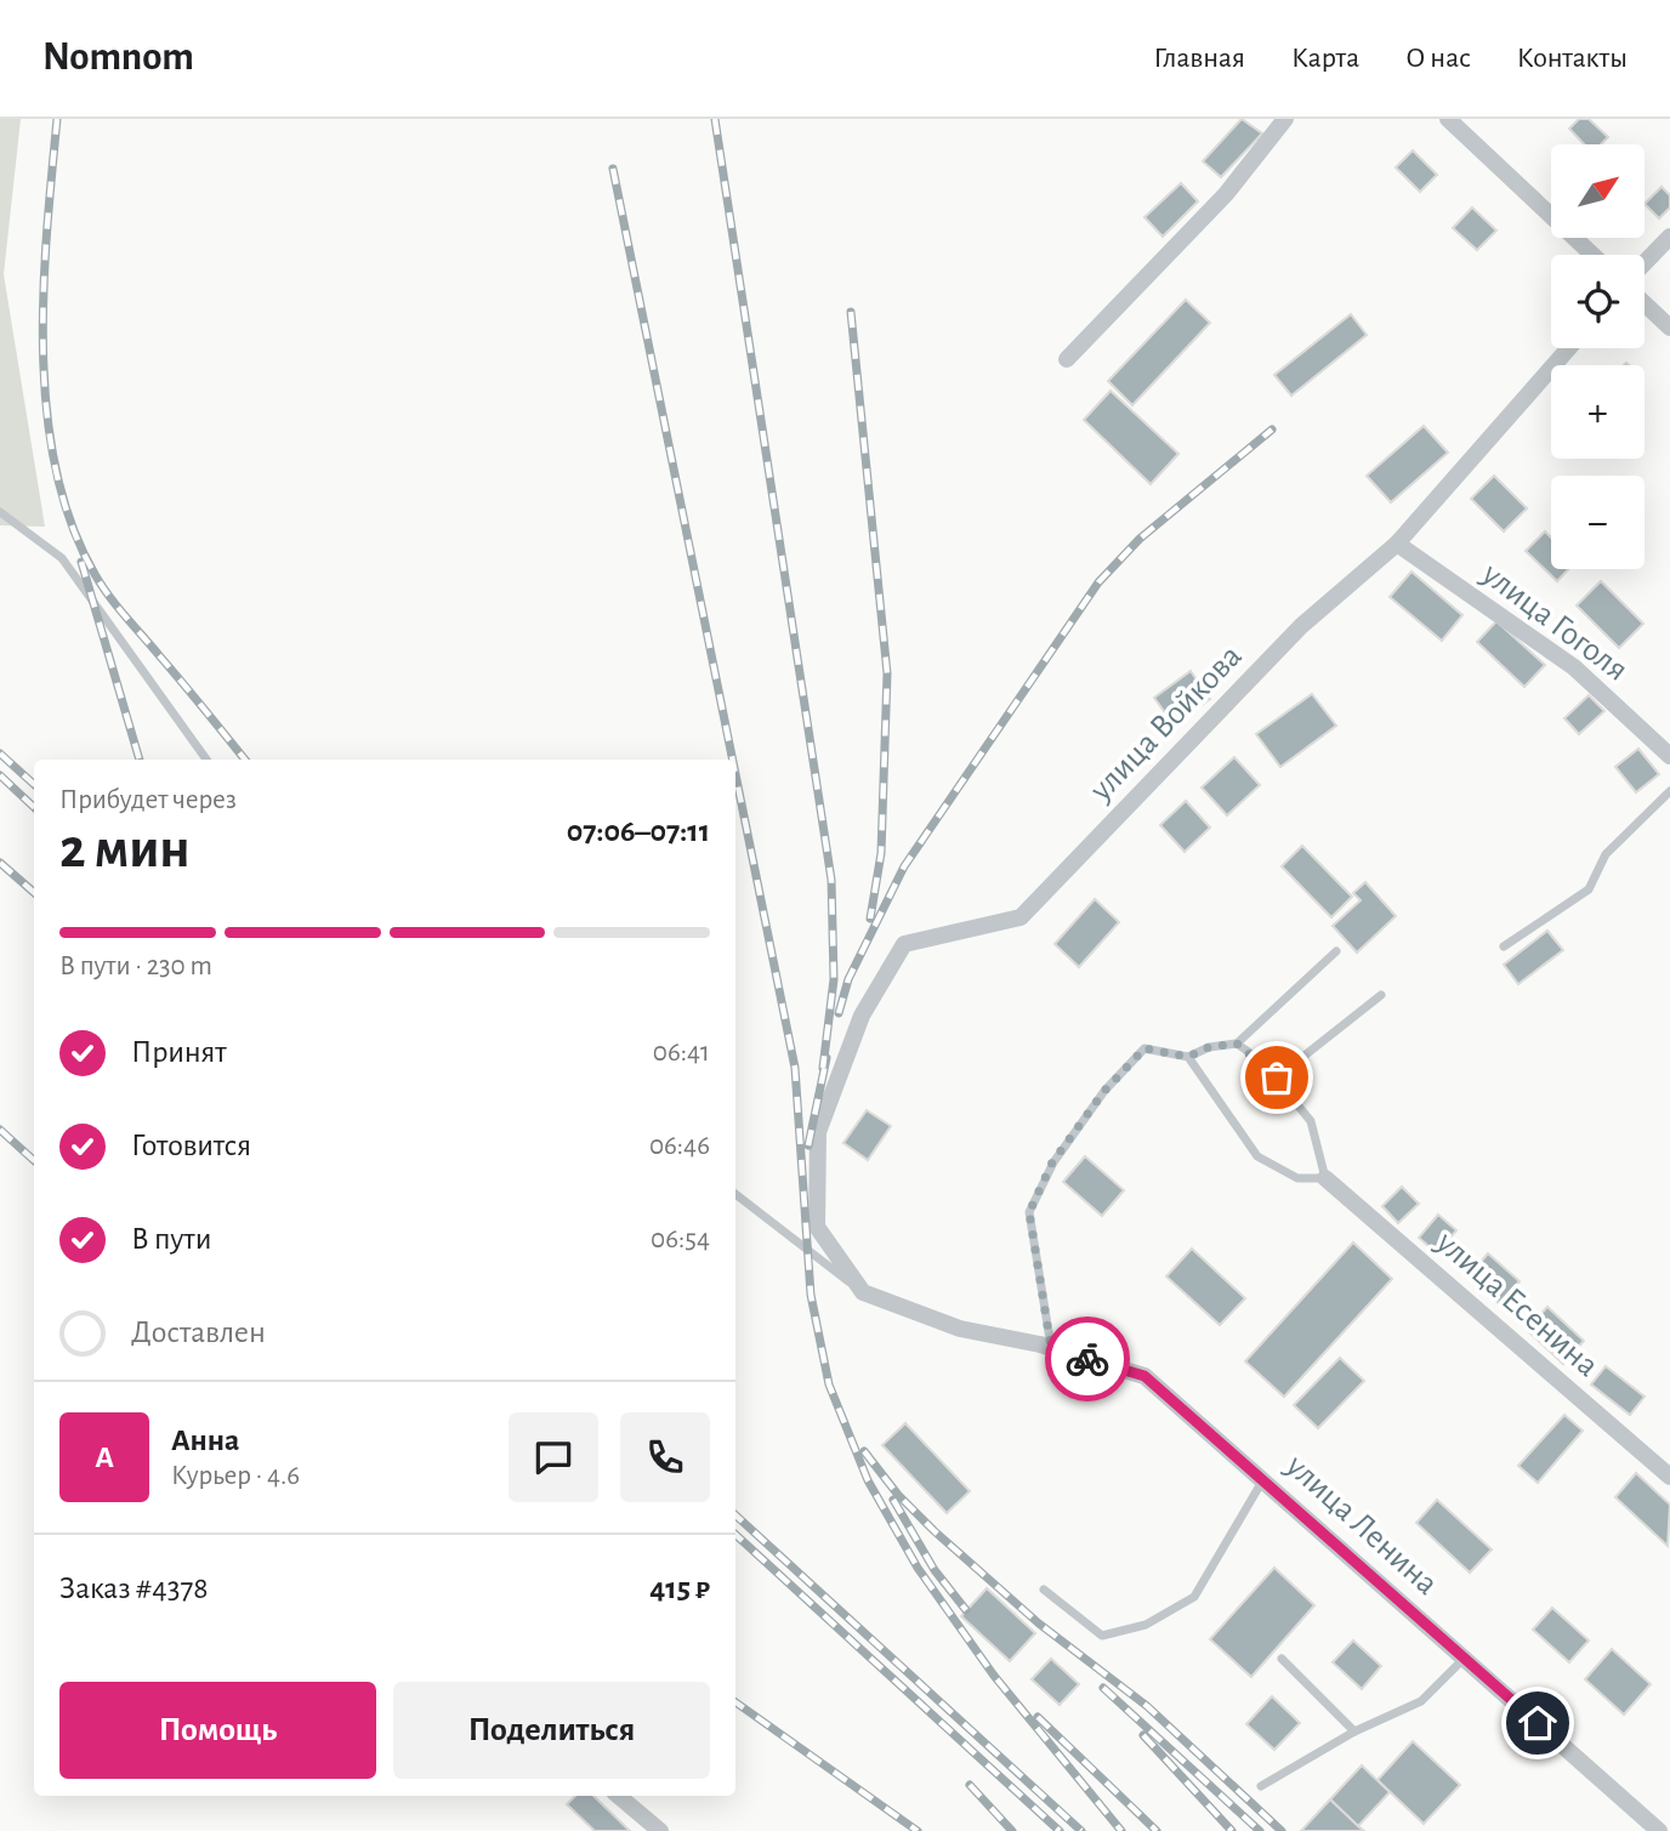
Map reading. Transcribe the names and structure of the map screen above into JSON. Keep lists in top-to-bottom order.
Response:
{
  "streets": {
    "street": [
      "улица Гоголя",
      "улица Войкова",
      "улица Есенина",
      "улица Ленина"
    ]
  },
  "crossings": [
    ["улица Гоголя", "улица Войкова"],
    ["улица Войкова", "улица Ленина"]
  ],
  "north": "top right",
  "page": {
    "header": "Nomnom",
    "nav": [
      "Главная",
      "Карта",
      "О нас",
      "Контакты"
    ],
    "map_buttons": ["+", "−"],
    "heading": ["2 мин", "Прибудет через", "07:06–07:11"],
    "panel": [
      "Анна",
      "Курьер · 4.6",
      "Заказ #4378",
      "415 ₽"
    ],
    "bar": "В пути · 230 m",
    "list": [
      ["Принят", "06:41"],
      ["Готовится", "06:46"],
      ["В пути", "06:54"],
      "Доставлен"
    ],
    "round": "А",
    "buttons": ["Помощь", "Поделиться"]
  }
}
